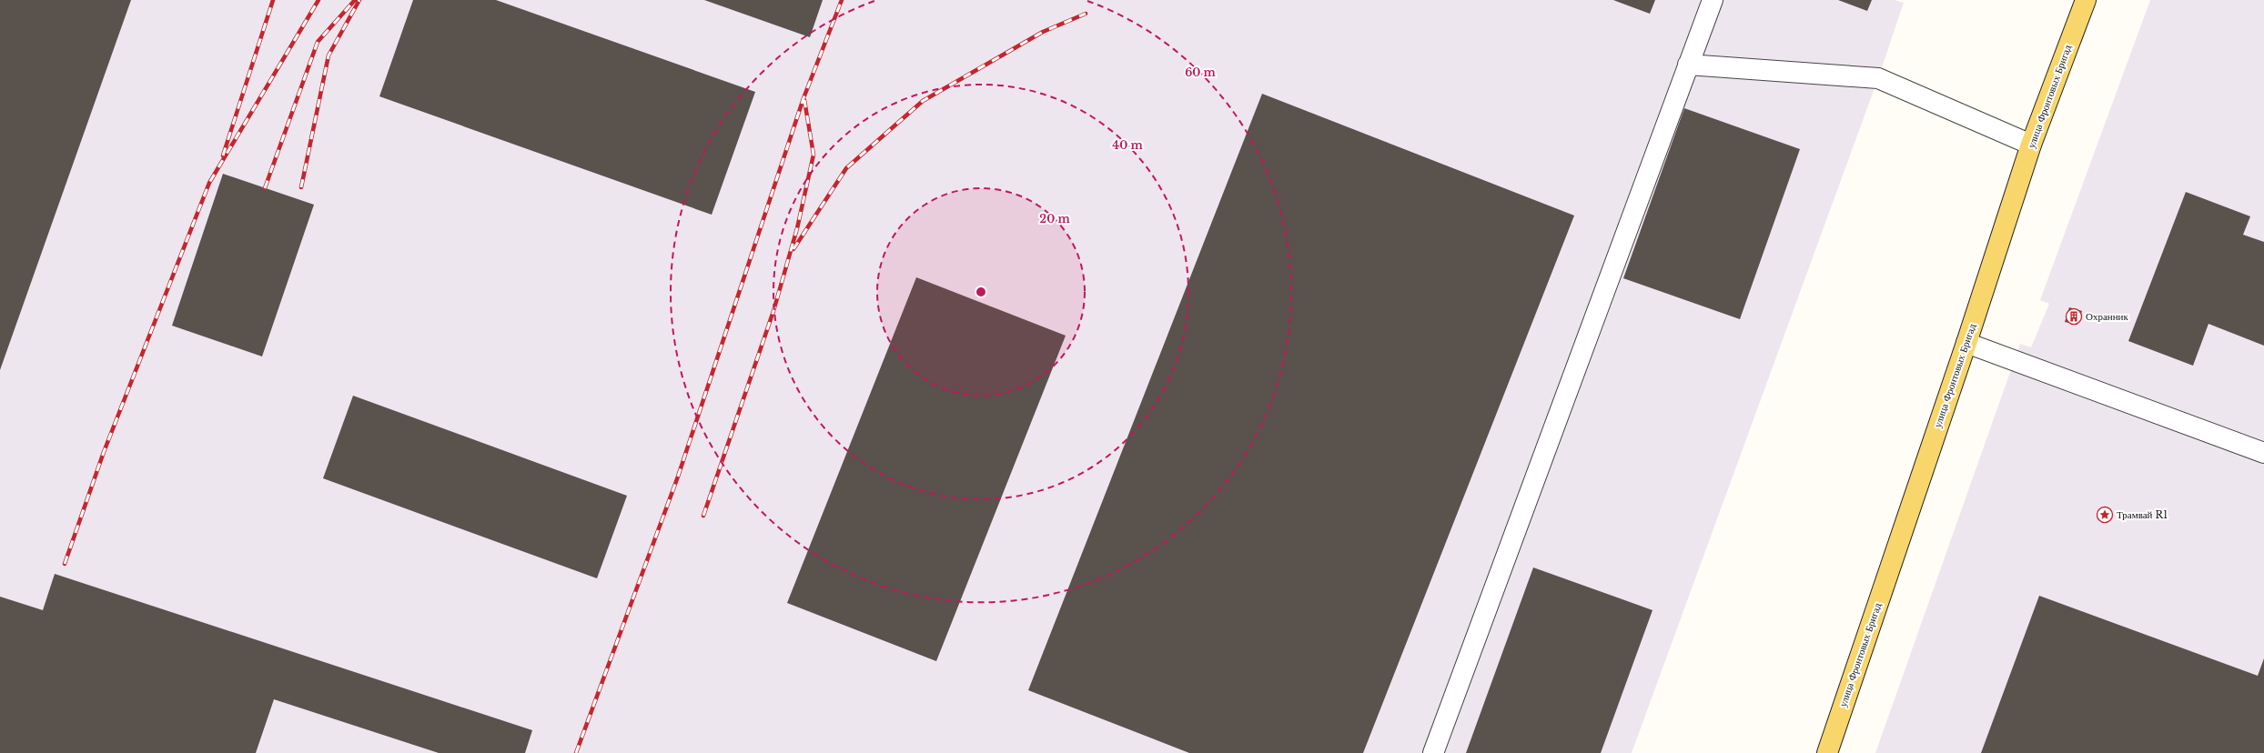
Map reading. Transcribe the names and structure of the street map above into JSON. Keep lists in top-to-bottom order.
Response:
{
  "streets": {
    "main road": ["улица Фронтовых Бригад"]
  },
  "places": {
    "building": ["Охранник"],
    "place": ["Трамвай R1"]
  },
  "rings": ["60 m", "40 m", "20 m"]
}
